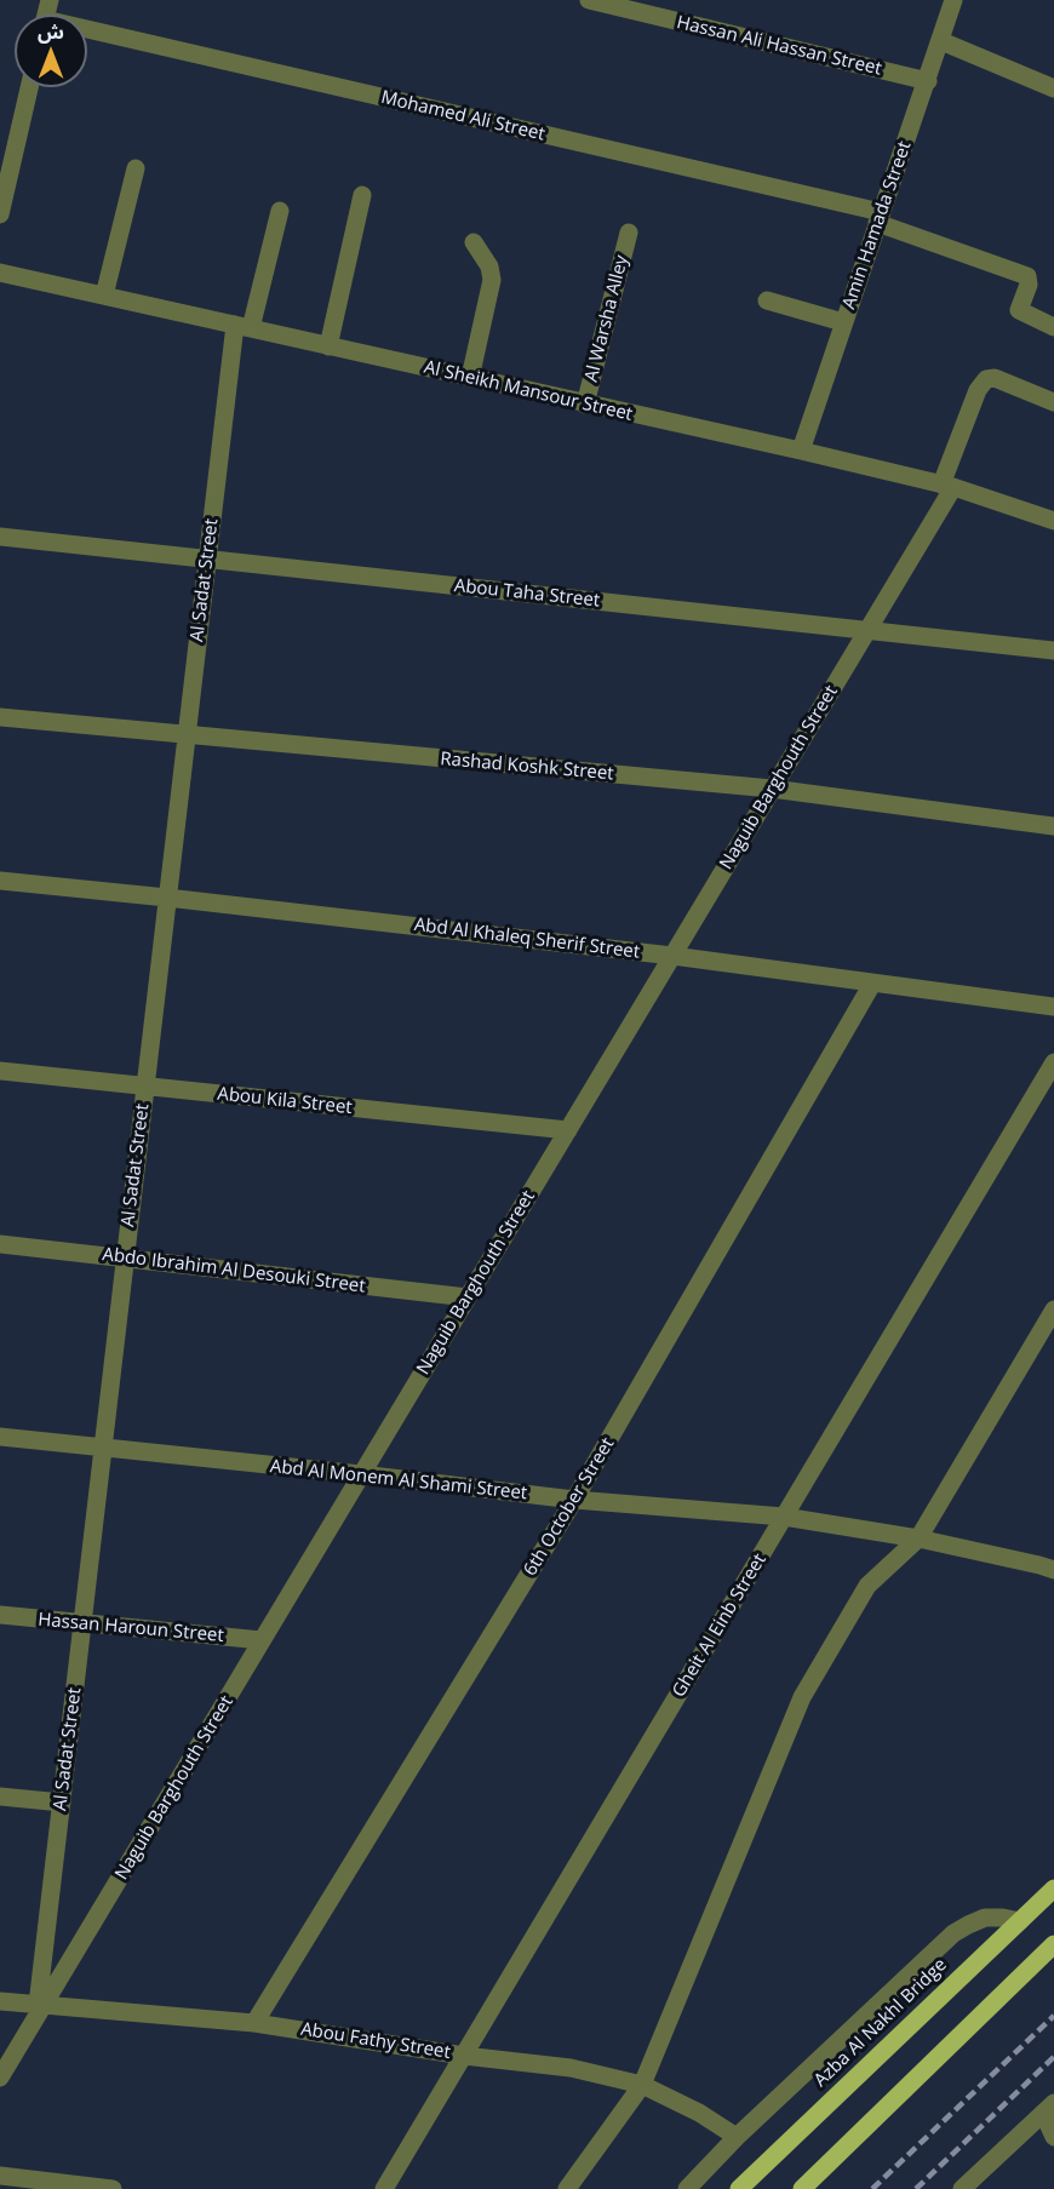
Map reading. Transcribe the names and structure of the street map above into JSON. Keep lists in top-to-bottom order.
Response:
{
  "streets": {
    "main road": ["Azba Al Nakhl Bridge"],
    "street": [
      "Hassan Ali Hassan Street",
      "Mohamed Ali Street",
      "Amin Hamada Street",
      "Al Warsha Alley",
      "Al Sheikh Mansour Street",
      "Al Sadat Street",
      "Abou Taha Street",
      "Rashad Koshk Street",
      "Naguib Barghouth Street",
      "Abd Al Khaleq Sherif Street",
      "Abou Kila Street",
      "Abdo Ibrahim Al Desouki Street",
      "Abd Al Monem Al Shami Street",
      "6th October Street",
      "Gheit Al Einb Street",
      "Hassan Haroun Street",
      "Abou Fathy Street"
    ]
  },
  "crossings": [
    ["Hassan Ali Hassan Street", "Amin Hamada Street"],
    ["Mohamed Ali Street", "Amin Hamada Street"],
    ["Amin Hamada Street", "Al Sheikh Mansour Street"],
    ["Al Warsha Alley", "Al Sheikh Mansour Street"],
    ["Al Sheikh Mansour Street", "Al Sadat Street"],
    ["Al Sheikh Mansour Street", "Naguib Barghouth Street"],
    ["Al Sadat Street", "Abou Taha Street"],
    ["Al Sadat Street", "Rashad Koshk Street"],
    ["Al Sadat Street", "Naguib Barghouth Street"],
    ["Al Sadat Street", "Abd Al Khaleq Sherif Street"],
    ["Al Sadat Street", "Abou Kila Street"],
    ["Al Sadat Street", "Abdo Ibrahim Al Desouki Street"],
    ["Al Sadat Street", "Abd Al Monem Al Shami Street"],
    ["Al Sadat Street", "Hassan Haroun Street"],
    ["Al Sadat Street", "Abou Fathy Street"],
    ["Abou Taha Street", "Naguib Barghouth Street"],
    ["Rashad Koshk Street", "Naguib Barghouth Street"],
    ["Naguib Barghouth Street", "Abd Al Khaleq Sherif Street"],
    ["Naguib Barghouth Street", "Abou Kila Street"],
    ["Naguib Barghouth Street", "Abdo Ibrahim Al Desouki Street"],
    ["Naguib Barghouth Street", "Abd Al Monem Al Shami Street"],
    ["Naguib Barghouth Street", "Hassan Haroun Street"],
    ["Naguib Barghouth Street", "Abou Fathy Street"],
    ["Abd Al Khaleq Sherif Street", "6th October Street"],
    ["Abd Al Monem Al Shami Street", "6th October Street"],
    ["Abd Al Monem Al Shami Street", "Gheit Al Einb Street"],
    ["6th October Street", "Abou Fathy Street"],
    ["Gheit Al Einb Street", "Abou Fathy Street"]
  ],
  "north": "top"
}
